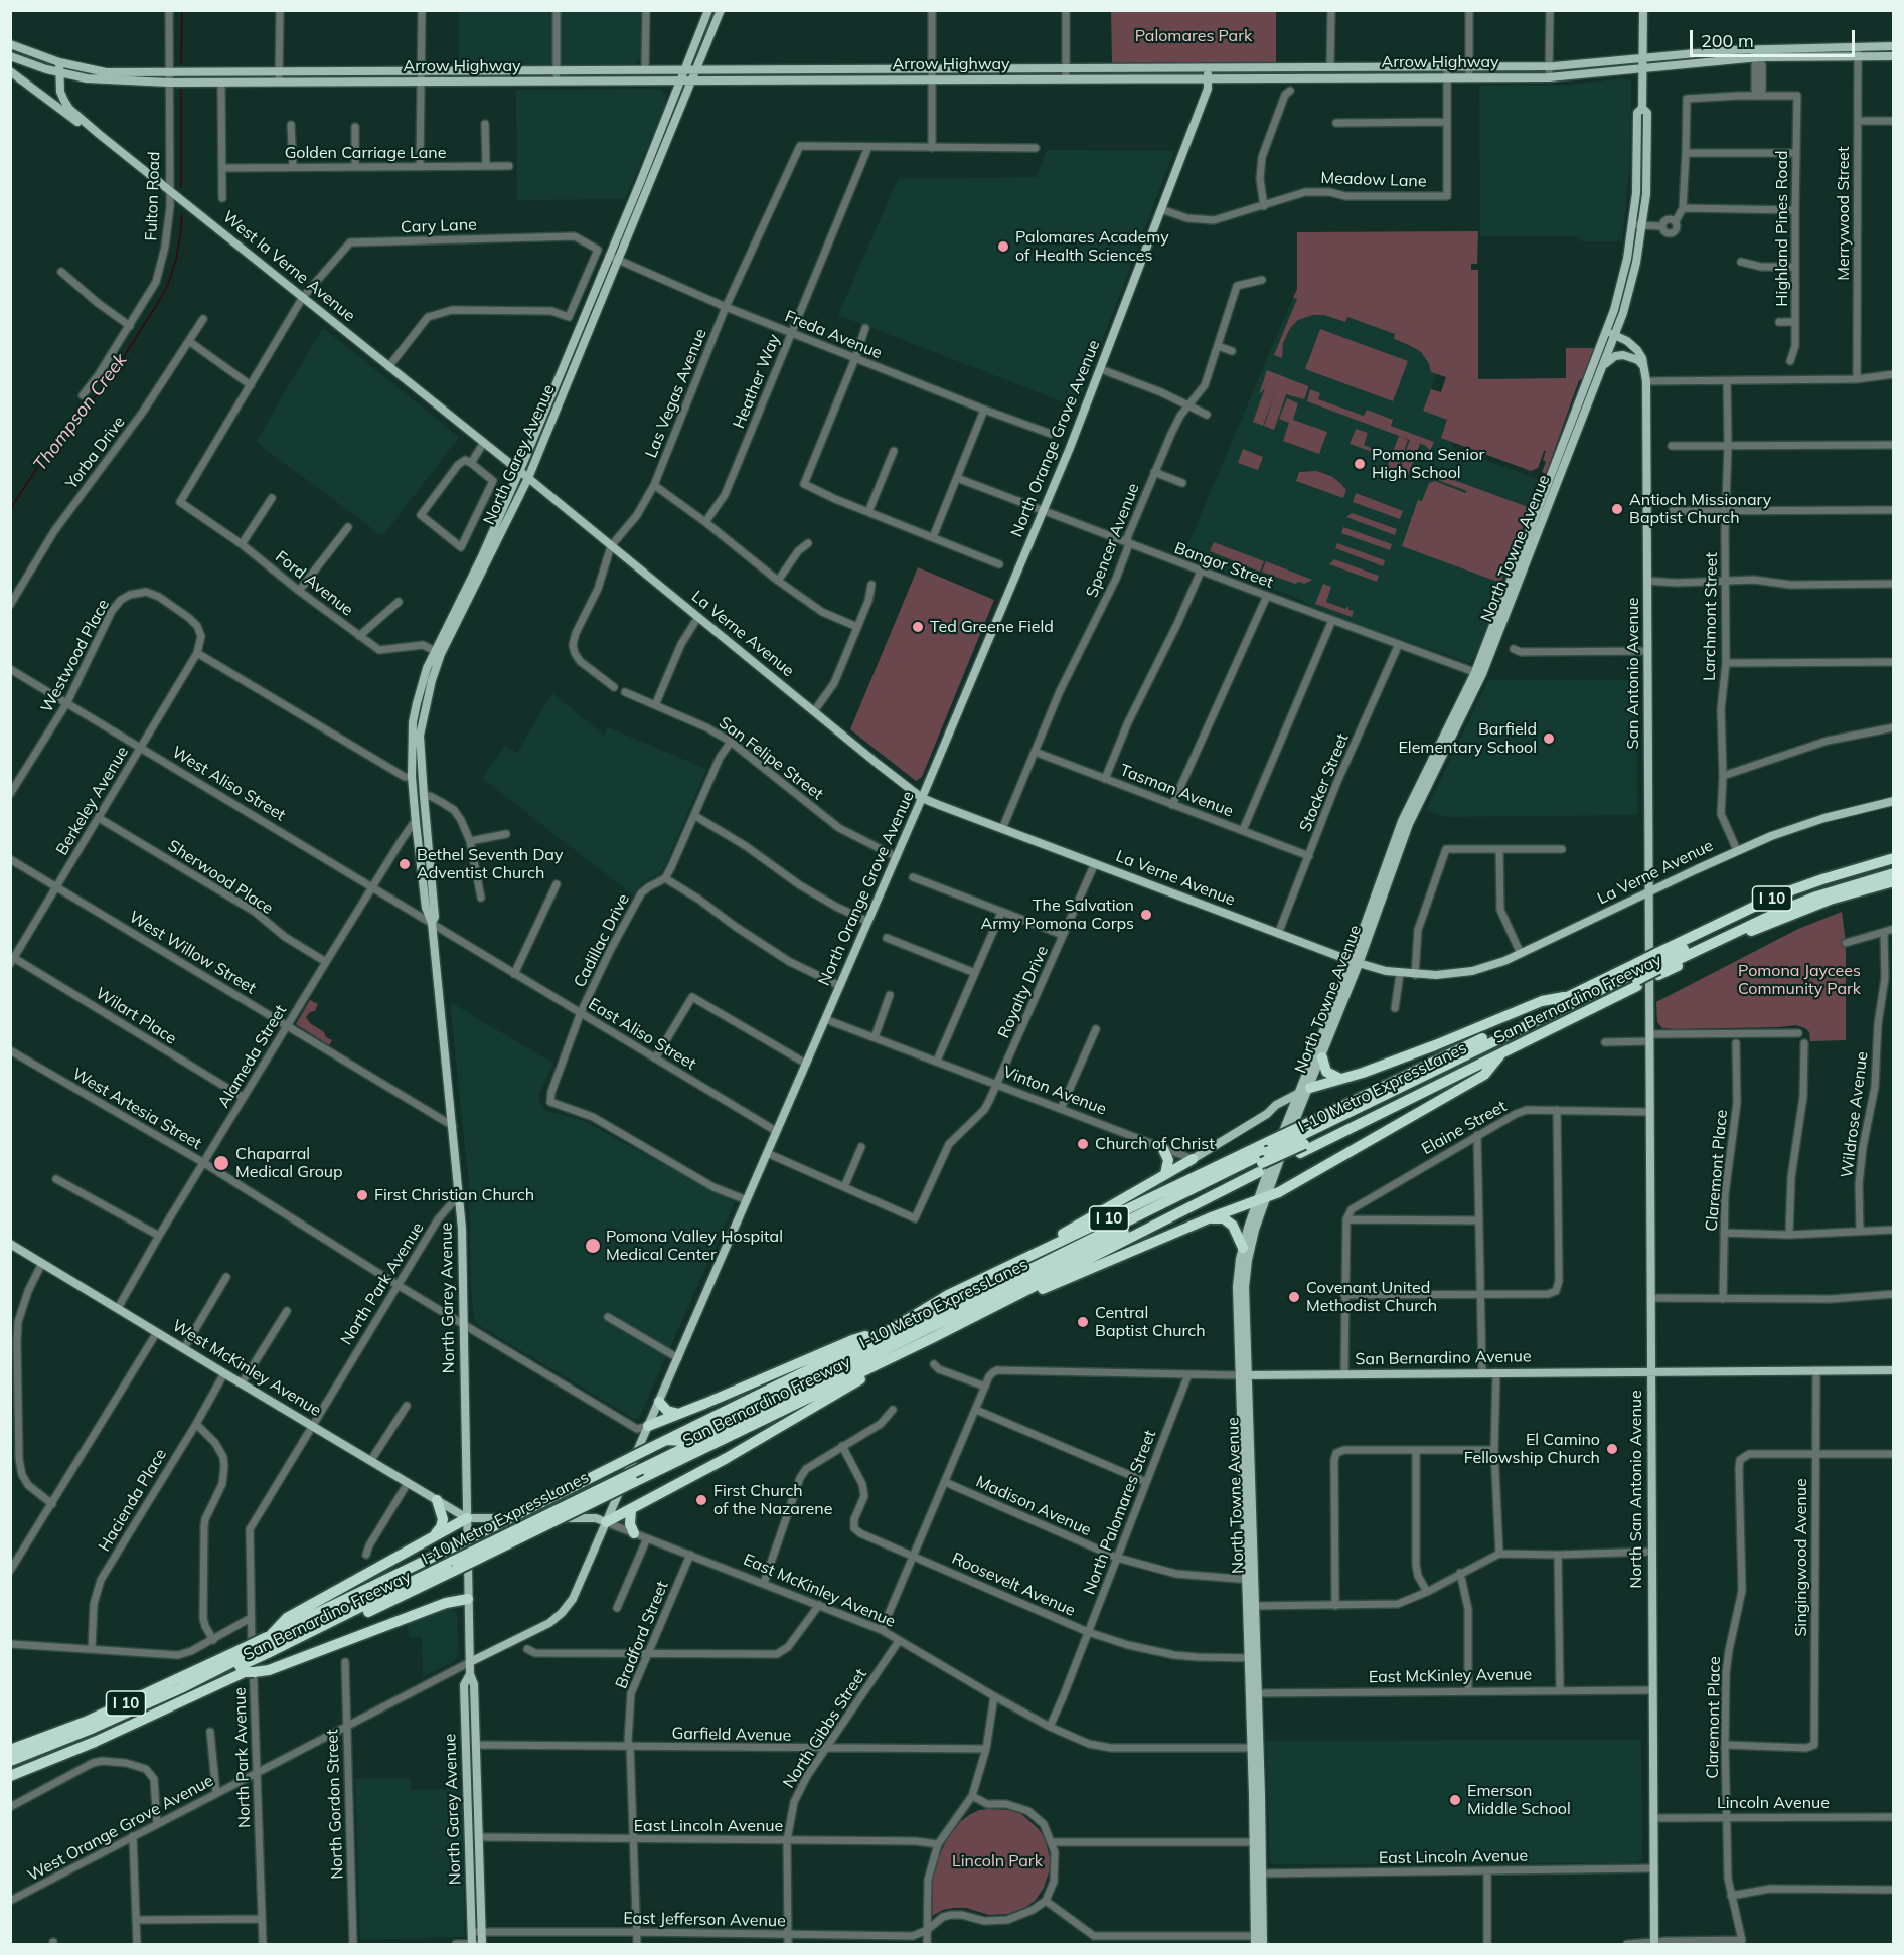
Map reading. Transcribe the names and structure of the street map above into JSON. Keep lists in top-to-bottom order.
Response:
{
  "streets": {
    "highway": ["I 10", "San Bernardino Freeway", "I-10 Metro ExpressLanes"],
    "main road": [
      "Arrow Highway",
      "West la Verne Avenue",
      "North Orange Grove Avenue",
      "North Garey Avenue",
      "North Towne Avenue",
      "La Verne Avenue",
      "San Antonio Avenue",
      "San Bernardino Avenue",
      "West McKinley Avenue",
      "North San Antonio Avenue",
      "East McKinley Avenue"
    ],
    "street": [
      "Golden Carriage Lane",
      "Meadow Lane",
      "Fulton Road",
      "Merrywood Street",
      "Cary Lane",
      "Highland Pines Road",
      "Freda Avenue",
      "Heather Way",
      "Las Vegas Avenue",
      "Yorba Drive",
      "Spencer Avenue",
      "Bangor Street",
      "Ford Avenue",
      "Larchmont Street",
      "Westwood Place",
      "San Felipe Street",
      "Stocker Street",
      "West Aliso Street",
      "Tasman Avenue",
      "Berkeley Avenue",
      "Sherwood Place",
      "Cadillac Drive",
      "West Willow Street",
      "Royalty Drive",
      "Wilart Place",
      "East Aliso Street",
      "Alameda Street",
      "Vinton Avenue",
      "West Artesia Street",
      "Wildrose Avenue",
      "Elaine Street",
      "Claremont Place",
      "North Park Avenue",
      "Hacienda Place",
      "Madison Avenue",
      "North Palomares Street",
      "Singingwood Avenue",
      "Roosevelt Avenue",
      "Bradford Street",
      "North Gibbs Street",
      "Garfield Avenue",
      "Lincoln Avenue",
      "North Gordon Street",
      "East Lincoln Avenue",
      "West Orange Grove Avenue",
      "East Jefferson Avenue"
    ]
  },
  "crossings": [
    ["Arrow Highway", "Fulton Road"],
    ["Arrow Highway", "Merrywood Street"],
    ["Arrow Highway", "West la Verne Avenue"],
    ["Arrow Highway", "North Orange Grove Avenue"],
    ["Arrow Highway", "North Garey Avenue"],
    ["Arrow Highway", "North Towne Avenue"],
    ["Meadow Lane", "North Orange Grove Avenue"],
    ["Fulton Road", "West la Verne Avenue"],
    ["Cary Lane", "West la Verne Avenue"],
    ["Cary Lane", "Ford Avenue"],
    ["West la Verne Avenue", "North Garey Avenue"],
    ["West la Verne Avenue", "La Verne Avenue"],
    ["Freda Avenue", "Heather Way"],
    ["Freda Avenue", "Las Vegas Avenue"],
    ["Freda Avenue", "North Garey Avenue"],
    ["Heather Way", "Las Vegas Avenue"],
    ["Las Vegas Avenue", "La Verne Avenue"],
    ["North Orange Grove Avenue", "North Garey Avenue"],
    ["North Orange Grove Avenue", "Bangor Street"],
    ["North Orange Grove Avenue", "La Verne Avenue"],
    ["North Orange Grove Avenue", "San Felipe Street"],
    ["North Orange Grove Avenue", "Cadillac Drive"],
    ["North Orange Grove Avenue", "East Aliso Street"],
    ["North Orange Grove Avenue", "Vinton Avenue"],
    ["North Orange Grove Avenue", "West Artesia Street"],
    ["North Orange Grove Avenue", "East McKinley Avenue"],
    ["North Orange Grove Avenue", "West Orange Grove Avenue"],
    ["North Garey Avenue", "Ford Avenue"],
    ["North Garey Avenue", "La Verne Avenue"],
    ["North Garey Avenue", "West Aliso Street"],
    ["North Garey Avenue", "West Willow Street"],
    ["North Garey Avenue", "East Aliso Street"],
    ["North Garey Avenue", "Alameda Street"],
    ["North Garey Avenue", "West Artesia Street"],
    ["North Garey Avenue", "North Park Avenue"],
    ["North Garey Avenue", "West McKinley Avenue"],
    ["North Garey Avenue", "East McKinley Avenue"],
    ["North Garey Avenue", "Garfield Avenue"],
    ["North Garey Avenue", "East Lincoln Avenue"],
    ["North Garey Avenue", "West Orange Grove Avenue"],
    ["North Garey Avenue", "East Jefferson Avenue"],
    ["Spencer Avenue", "Bangor Street"],
    ["Spencer Avenue", "La Verne Avenue"],
    ["Spencer Avenue", "Tasman Avenue"],
    ["North Towne Avenue", "Bangor Street"],
    ["North Towne Avenue", "La Verne Avenue"],
    ["North Towne Avenue", "San Antonio Avenue"],
    ["North Towne Avenue", "San Bernardino Freeway"],
    ["North Towne Avenue", "I-10 Metro ExpressLanes"],
    ["North Towne Avenue", "San Bernardino Avenue"],
    ["North Towne Avenue", "Madison Avenue"],
    ["North Towne Avenue", "Roosevelt Avenue"],
    ["North Towne Avenue", "East McKinley Avenue"],
    ["North Towne Avenue", "East Lincoln Avenue"],
    ["Bangor Street", "Stocker Street"],
    ["Larchmont Street", "La Verne Avenue"],
    ["La Verne Avenue", "San Antonio Avenue"],
    ["La Verne Avenue", "Stocker Street"],
    ["La Verne Avenue", "Royalty Drive"],
    ["Westwood Place", "West Aliso Street"],
    ["Westwood Place", "Berkeley Avenue"],
    ["San Antonio Avenue", "North San Antonio Avenue"],
    ["San Felipe Street", "Cadillac Drive"],
    ["Stocker Street", "Tasman Avenue"],
    ["West Aliso Street", "Berkeley Avenue"],
    ["West Aliso Street", "East Aliso Street"],
    ["West Aliso Street", "Alameda Street"],
    ["Berkeley Avenue", "Sherwood Place"],
    ["Berkeley Avenue", "West Willow Street"],
    ["Berkeley Avenue", "Wilart Place"],
    ["Sherwood Place", "Alameda Street"],
    ["Cadillac Drive", "East Aliso Street"],
    ["West Willow Street", "Alameda Street"],
    ["Royalty Drive", "Vinton Avenue"],
    ["San Bernardino Freeway", "I-10 Metro ExpressLanes"],
    ["Wilart Place", "Alameda Street"],
    ["Alameda Street", "West Artesia Street"],
    ["Alameda Street", "West McKinley Avenue"],
    ["West Artesia Street", "North Park Avenue"],
    ["Elaine Street", "North San Antonio Avenue"],
    ["Claremont Place", "North San Antonio Avenue"],
    ["Claremont Place", "Singingwood Avenue"],
    ["Claremont Place", "Lincoln Avenue"],
    ["North Park Avenue", "West McKinley Avenue"],
    ["North Park Avenue", "West Orange Grove Avenue"],
    ["San Bernardino Avenue", "North San Antonio Avenue"],
    ["San Bernardino Avenue", "North Palomares Street"],
    ["San Bernardino Avenue", "Singingwood Avenue"],
    ["West McKinley Avenue", "Hacienda Place"],
    ["West McKinley Avenue", "East McKinley Avenue"],
    ["North San Antonio Avenue", "East McKinley Avenue"],
    ["North San Antonio Avenue", "Lincoln Avenue"],
    ["North San Antonio Avenue", "East Lincoln Avenue"],
    ["Madison Avenue", "North Palomares Street"],
    ["North Palomares Street", "Roosevelt Avenue"],
    ["North Palomares Street", "East McKinley Avenue"],
    ["East McKinley Avenue", "Bradford Street"],
    ["East McKinley Avenue", "North Gibbs Street"],
    ["Bradford Street", "Garfield Avenue"],
    ["Bradford Street", "East Lincoln Avenue"],
    ["Bradford Street", "East Jefferson Avenue"],
    ["North Gibbs Street", "Garfield Avenue"],
    ["North Gibbs Street", "East Lincoln Avenue"],
    ["North Gibbs Street", "East Jefferson Avenue"],
    ["North Gordon Street", "West Orange Grove Avenue"]
  ],
  "water": ["Thompson Creek"],
  "parks": ["Palomares Park", "Pomona Jaycees Community Park", "Lincoln Park"],
  "places": [
    "Palomares Academy of Health Sciences",
    "Pomona Senior High School",
    "Antioch Missionary Baptist Church",
    "Ted Greene Field",
    "Barfield Elementary School",
    "Bethel Seventh Day Adventist Church",
    "The Salvation Army Pomona Corps",
    "Church of Christ",
    "Chaparral Medical Group",
    "First Christian Church",
    "Pomona Valley Hospital Medical Center",
    "Covenant United Methodist Church",
    "Central Baptist Church",
    "El Camino Fellowship Church",
    "First Church of the Nazarene",
    "Emerson Middle School"
  ],
  "scale_bar": "200 m"
}
